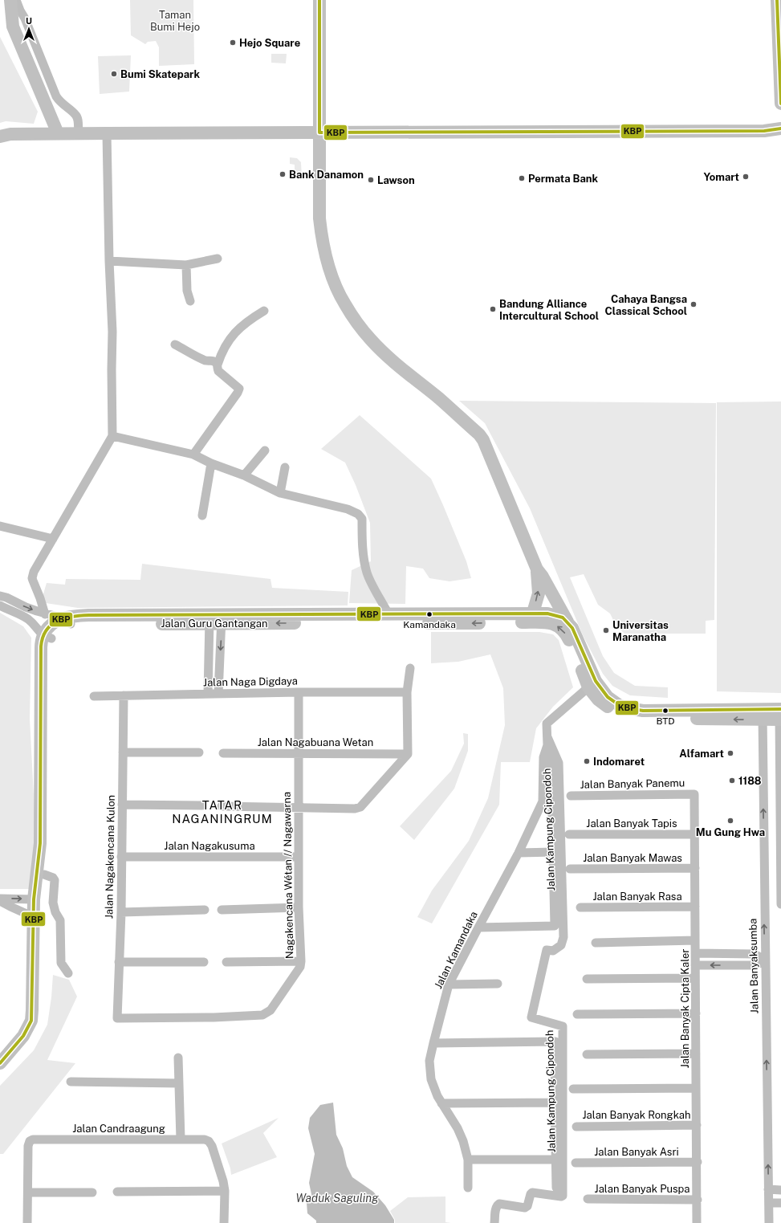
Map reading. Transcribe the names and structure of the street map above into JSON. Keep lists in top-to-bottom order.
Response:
{
  "streets": {
    "street": [
      "Jalan Guru Gantangan",
      "Jalan Naga Digdaya",
      "Jalan Nagabuana Wetan",
      "Jalan Banyak Panemu",
      "Jalan Banyak Tapis",
      "Jalan Kampung Cipondoh",
      "Jalan Nagakusuma",
      "Jalan Nagakencana Kulon",
      "Jalan Banyak Mawas",
      "Nagakencana Wétan // Nagawarna",
      "Jalan Banyak Rasa",
      "Jalan Kamandaka",
      "Jalan Banyaksumba",
      "Jalan Banyak Cipta Kaler",
      "Jalan Banyak Rongkah",
      "Jalan Candraagung",
      "Jalan Banyak Asri",
      "Jalan Banyak Puspa"
    ]
  },
  "crossings": [
    ["Jalan Guru Gantangan", "Jalan Kamandaka"],
    ["Jalan Guru Gantangan", "Jalan Banyaksumba"],
    ["Jalan Naga Digdaya", "Jalan Nagakencana Kulon"],
    ["Jalan Naga Digdaya", "Nagakencana Wétan // Nagawarna"],
    ["Jalan Nagabuana Wetan", "Nagakencana Wétan // Nagawarna"],
    ["Jalan Banyak Panemu", "Jalan Banyak Cipta Kaler"],
    ["Jalan Banyak Tapis", "Jalan Banyak Cipta Kaler"],
    ["Jalan Kampung Cipondoh", "Jalan Kamandaka"],
    ["Jalan Nagakusuma", "Jalan Nagakencana Kulon"],
    ["Jalan Nagakusuma", "Nagakencana Wétan // Nagawarna"],
    ["Jalan Nagakencana Kulon", "Nagakencana Wétan // Nagawarna"],
    ["Jalan Banyak Mawas", "Jalan Banyak Cipta Kaler"],
    ["Jalan Banyak Rasa", "Jalan Banyak Cipta Kaler"],
    ["Jalan Banyak Cipta Kaler", "Jalan Banyak Rongkah"],
    ["Jalan Banyak Cipta Kaler", "Jalan Banyak Asri"],
    ["Jalan Banyak Cipta Kaler", "Jalan Banyak Puspa"]
  ],
  "districts": ["TATAR NAGANINGRUM"],
  "water": ["Waduk Saguling"],
  "parks": ["Taman Bumi Hejo"],
  "places": [
    "Hejo Square",
    "Bumi Skatepark",
    "Bank Danamon",
    "Yomart",
    "Permata Bank",
    "Lawson",
    "Cahaya Bangsa Classical School",
    "Bandung Alliance Intercultural School",
    "Kamandaka",
    "Universitas Maranatha",
    "BTD",
    "Alfamart",
    "Indomaret",
    "1188",
    "Mu Gung Hwa"
  ],
  "lines": ["transit line KBP"],
  "north": "top"
}
